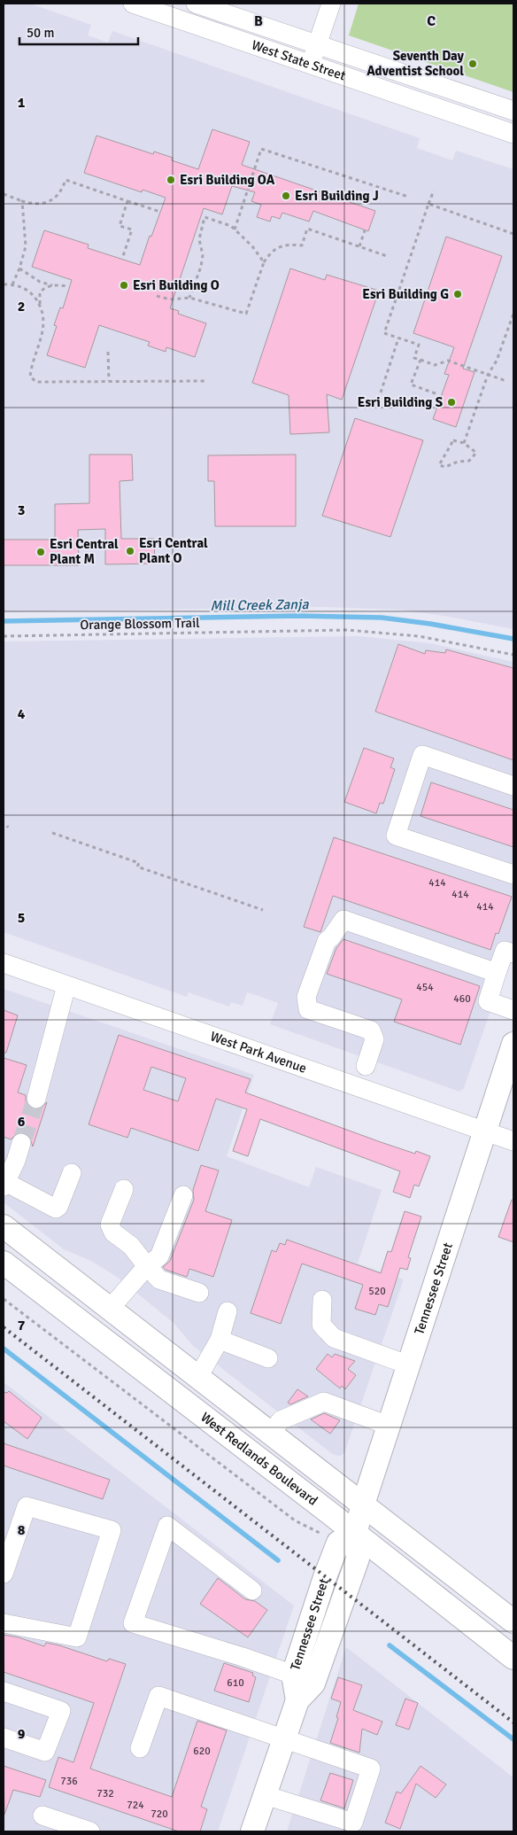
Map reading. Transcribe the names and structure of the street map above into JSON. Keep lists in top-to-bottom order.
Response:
{
  "streets": {
    "main road": ["Tennessee Street", "West Redlands Boulevard"],
    "street": ["West State Street", "West Park Avenue"],
    "path": ["Orange Blossom Trail"]
  },
  "crossings": [
    ["West Park Avenue", "Tennessee Street"],
    ["Tennessee Street", "West Redlands Boulevard"]
  ],
  "water": ["Mill Creek Zanja"],
  "places": [
    "Seventh Day Adventist School",
    "Esri Building OA",
    "Esri Building J",
    "Esri Building O",
    "Esri Building G",
    "Esri Building S",
    "Esri Central Plant O",
    "Esri Central Plant M"
  ],
  "house_numbers": [
    "414",
    "414",
    "414",
    "454",
    "460",
    "520",
    "610",
    "620",
    "736",
    "732",
    "724",
    "720"
  ],
  "scale_bar": "50 m",
  "grid": {
    "columns": ["B", "C"],
    "rows": [
      "1",
      "2",
      "3",
      "4",
      "5",
      "6",
      "7",
      "8",
      "9"
    ]
  }
}
